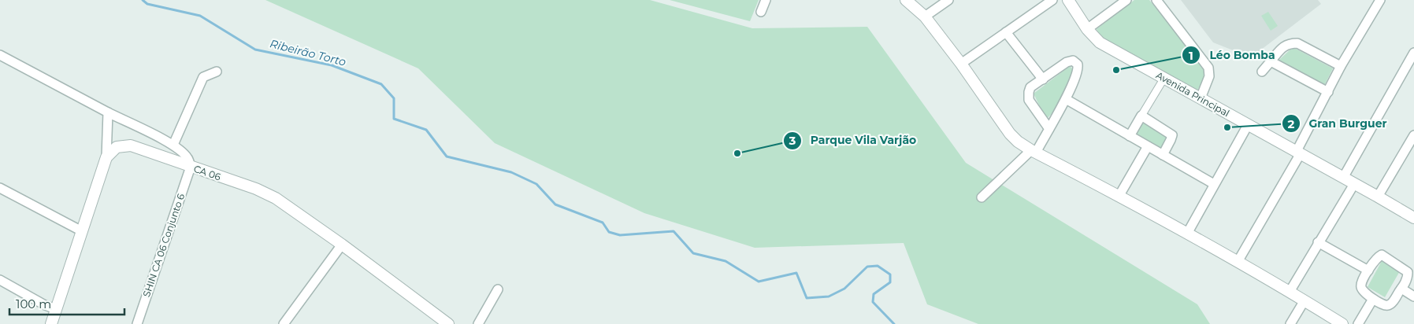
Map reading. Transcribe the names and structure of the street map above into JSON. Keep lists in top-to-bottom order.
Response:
{
  "streets": {
    "street": ["Avenida Principal", "CA 06", "SHIN CA 06 Conjunto 6"]
  },
  "crossings": [
    ["CA 06", "SHIN CA 06 Conjunto 6"]
  ],
  "water": ["Ribeirão Torto"],
  "places": ["Léo Bomba", "Gran Burguer", "Parque Vila Varjão"],
  "scale_bar": "100 m"
}
